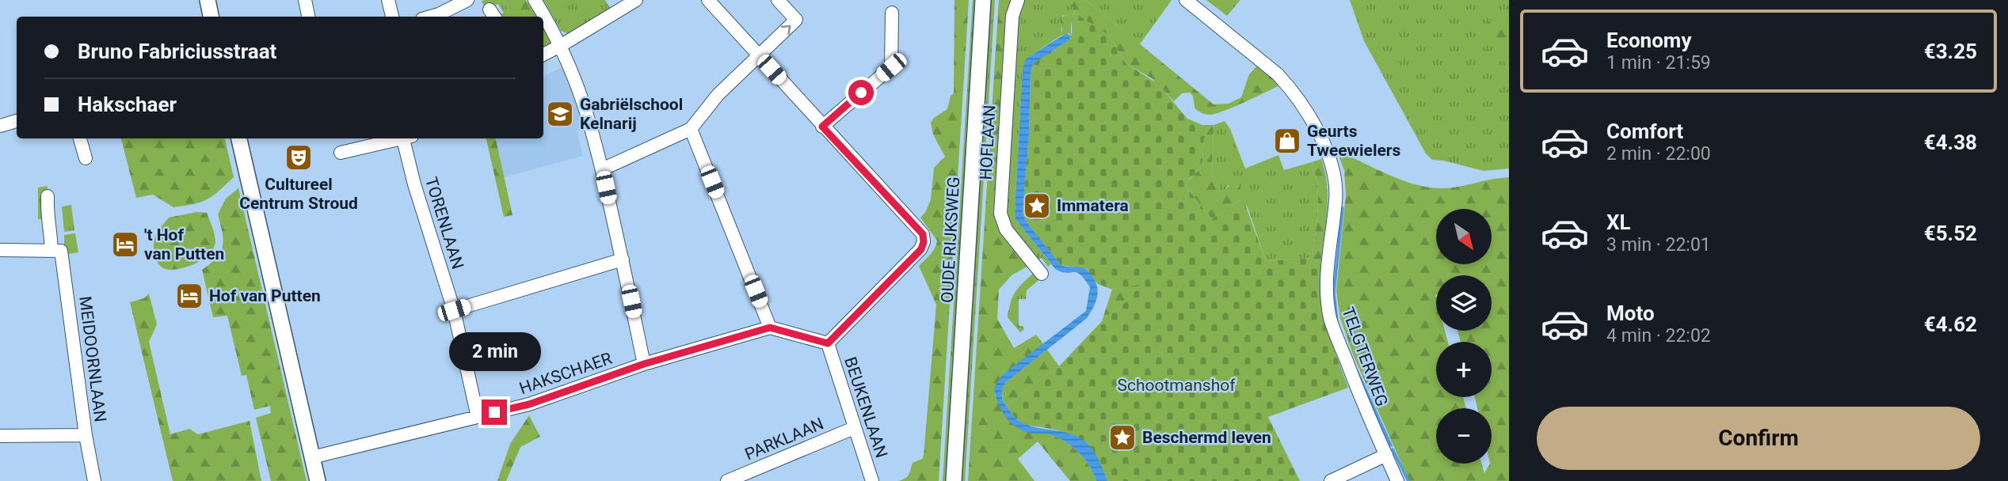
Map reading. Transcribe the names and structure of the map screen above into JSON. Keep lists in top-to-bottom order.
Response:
{
  "streets": {
    "main road": ["OUDE RIJKSWEG"],
    "street": [
      "HOFLAAN",
      "TORENLAAN",
      "TELGTERWEG",
      "MEIDOORNLAAN",
      "HAKSCHAER",
      "BEUKENLAAN",
      "PARKLAAN"
    ]
  },
  "crossings": [
    ["TORENLAAN", "HAKSCHAER"],
    ["BEUKENLAAN", "PARKLAAN"]
  ],
  "parks": ["Schootmanshof"],
  "places": {
    "school or university": ["Gabriëlschool Kelnarij"],
    "shop": ["Geurts Tweewielers"],
    "theatre": ["Cultureel Centrum Stroud"],
    "place": ["Immatera", "Beschermd leven"],
    "hotel": ["'t Hof van Putten", "Hof van Putten"]
  },
  "north": "bottom right",
  "page": {
    "list": [
      {
        "name": "Economy",
        "note": "1 min · 21:59",
        "value": "€3.25"
      },
      {
        "name": "Comfort",
        "note": "2 min · 22:00",
        "value": "€4.38"
      },
      {
        "name": "XL",
        "note": "3 min · 22:01",
        "value": "€5.52"
      },
      {
        "name": "Moto",
        "note": "4 min · 22:02",
        "value": "€4.62"
      }
    ],
    "banner": ["Bruno Fabriciusstraat", "Hakschaer"],
    "map_buttons": ["+", "−"],
    "bubble": "2 min",
    "buttons": "Confirm"
  }
}
